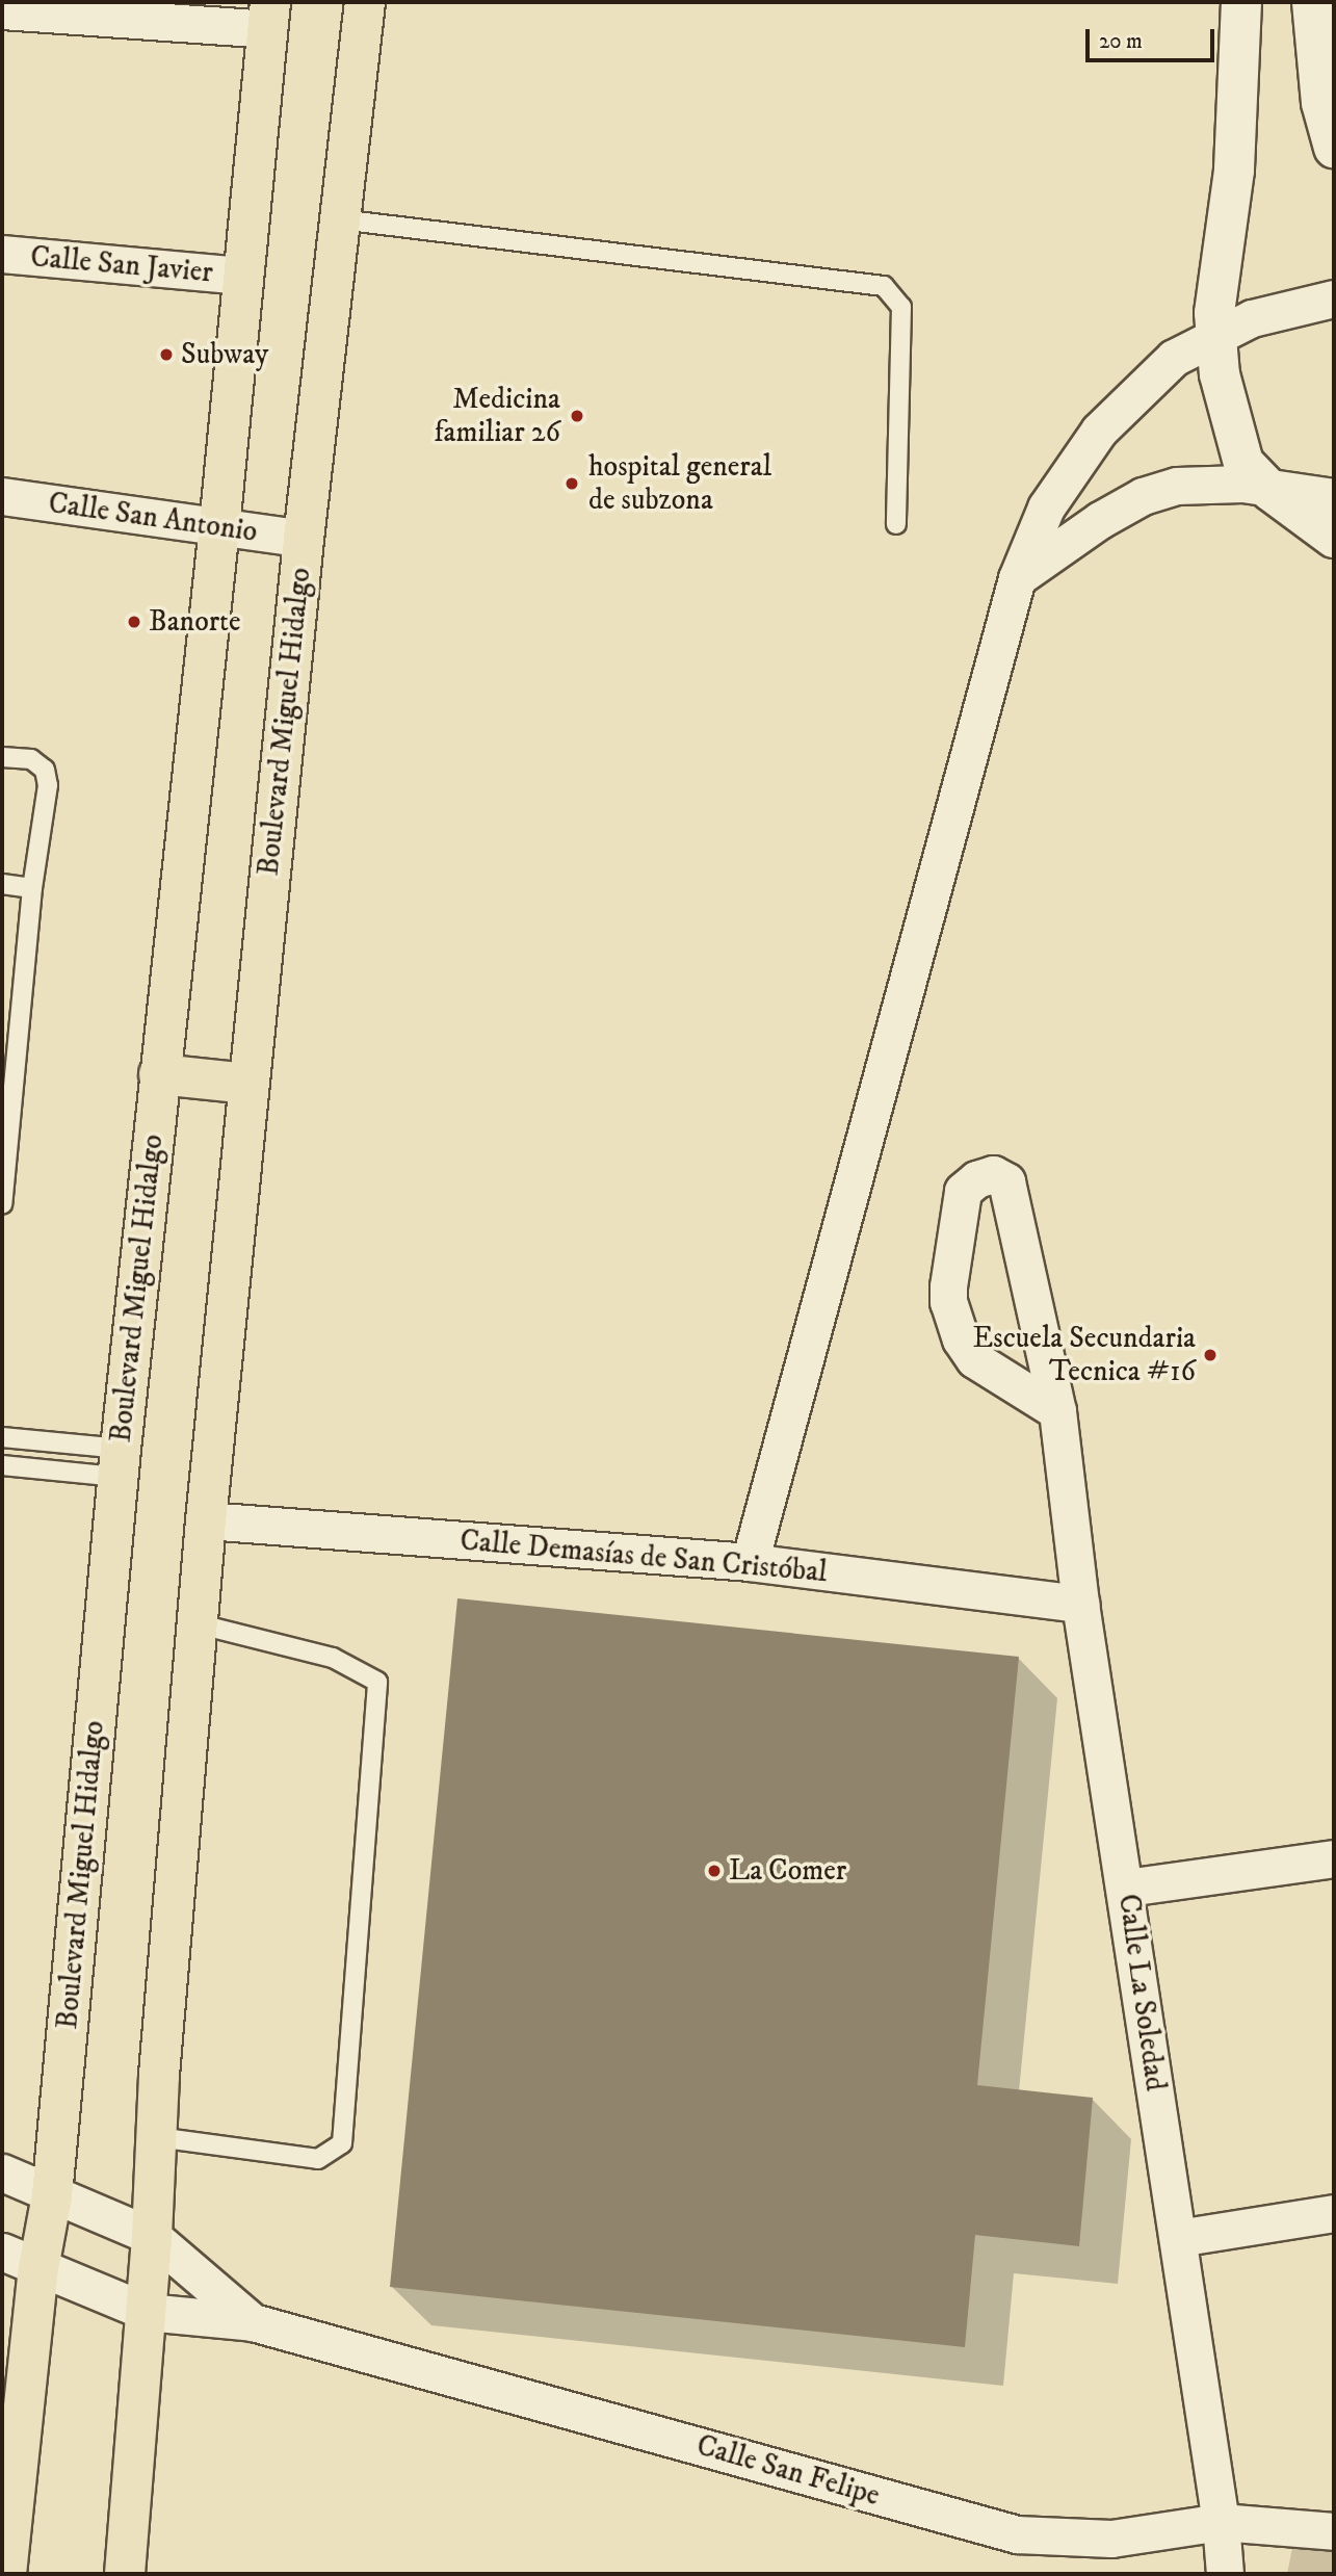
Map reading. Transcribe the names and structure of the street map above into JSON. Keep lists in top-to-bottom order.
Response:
{
  "streets": {
    "main road": ["Boulevard Miguel Hidalgo"],
    "street": [
      "Calle San Javier",
      "Calle San Antonio",
      "Calle Demasías de San Cristóbal",
      "Calle La Soledad",
      "Calle San Felipe"
    ]
  },
  "crossings": [
    ["Calle San Javier", "Boulevard Miguel Hidalgo"],
    ["Calle San Antonio", "Boulevard Miguel Hidalgo"],
    ["Boulevard Miguel Hidalgo", "Calle Demasías de San Cristóbal"],
    ["Boulevard Miguel Hidalgo", "Calle San Felipe"],
    ["Calle Demasías de San Cristóbal", "Calle La Soledad"],
    ["Calle La Soledad", "Calle San Felipe"]
  ],
  "places": [
    "Subway",
    "Medicina familiar 26",
    "hospital general de subzona",
    "Banorte",
    "Escuela Secundaria Tecnica #16",
    "La Comer"
  ],
  "scale_bar": "20 m"
}
